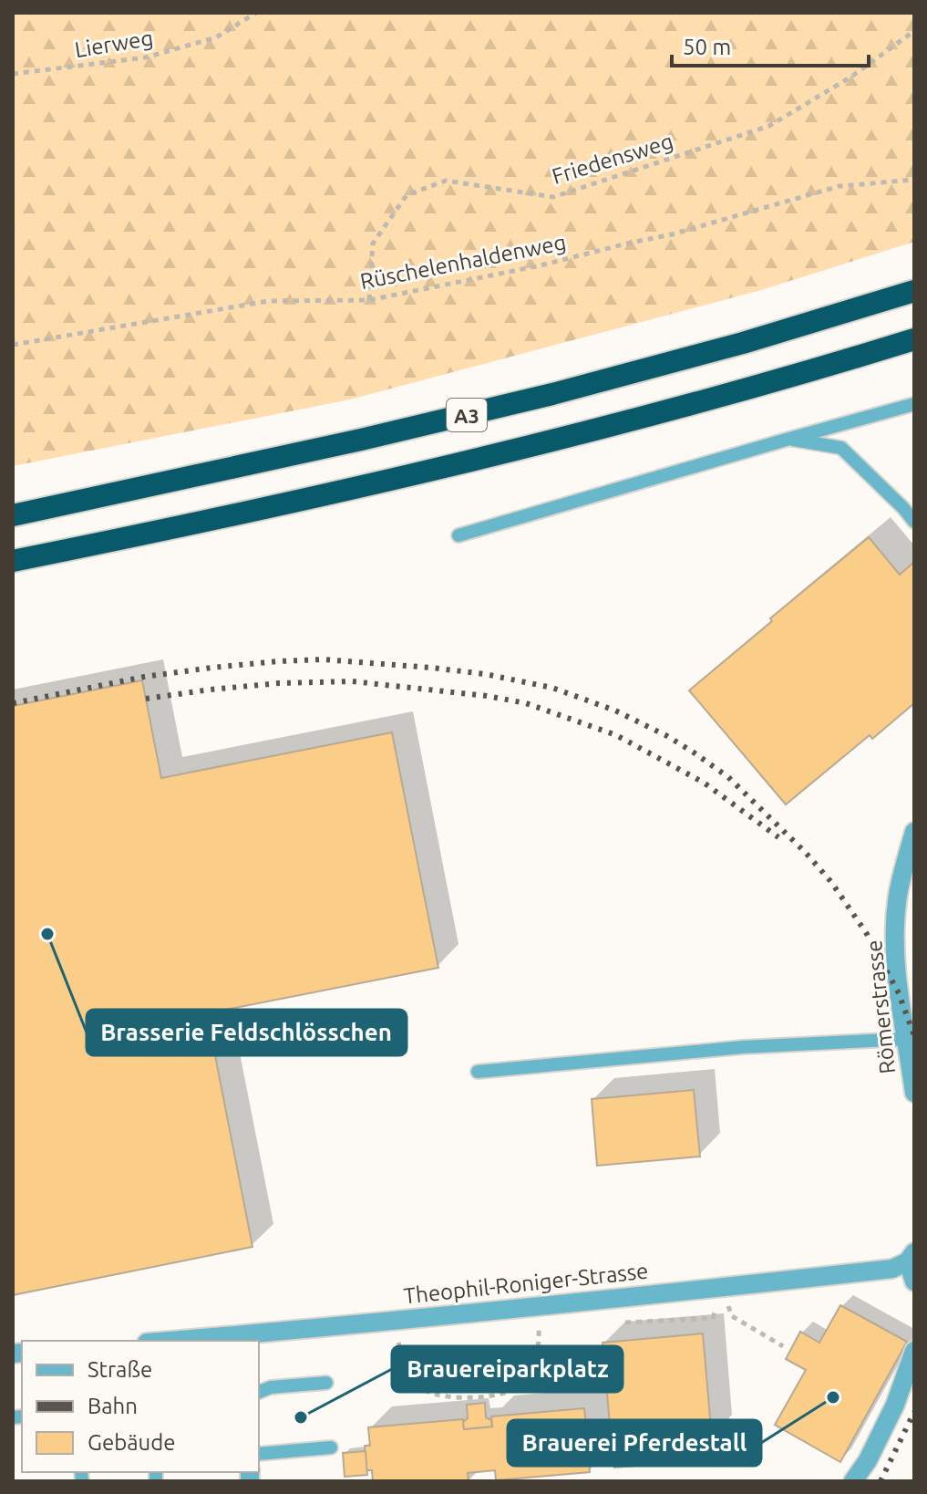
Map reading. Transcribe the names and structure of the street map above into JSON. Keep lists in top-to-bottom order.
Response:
{
  "streets": {
    "highway": ["A3"],
    "street": ["Römerstrasse", "Theophil-Roniger-Strasse"],
    "path": ["Lierweg", "Friedensweg", "Rüschelenhaldenweg"]
  },
  "crossings": [
    ["Friedensweg", "Rüschelenhaldenweg"]
  ],
  "places": ["Brasserie Feldschlösschen", "Brauerei Pferdestall", "Brauereiparkplatz"],
  "legend": ["Straße", "Bahn", "Gebäude"],
  "scale_bar": "50 m"
}
